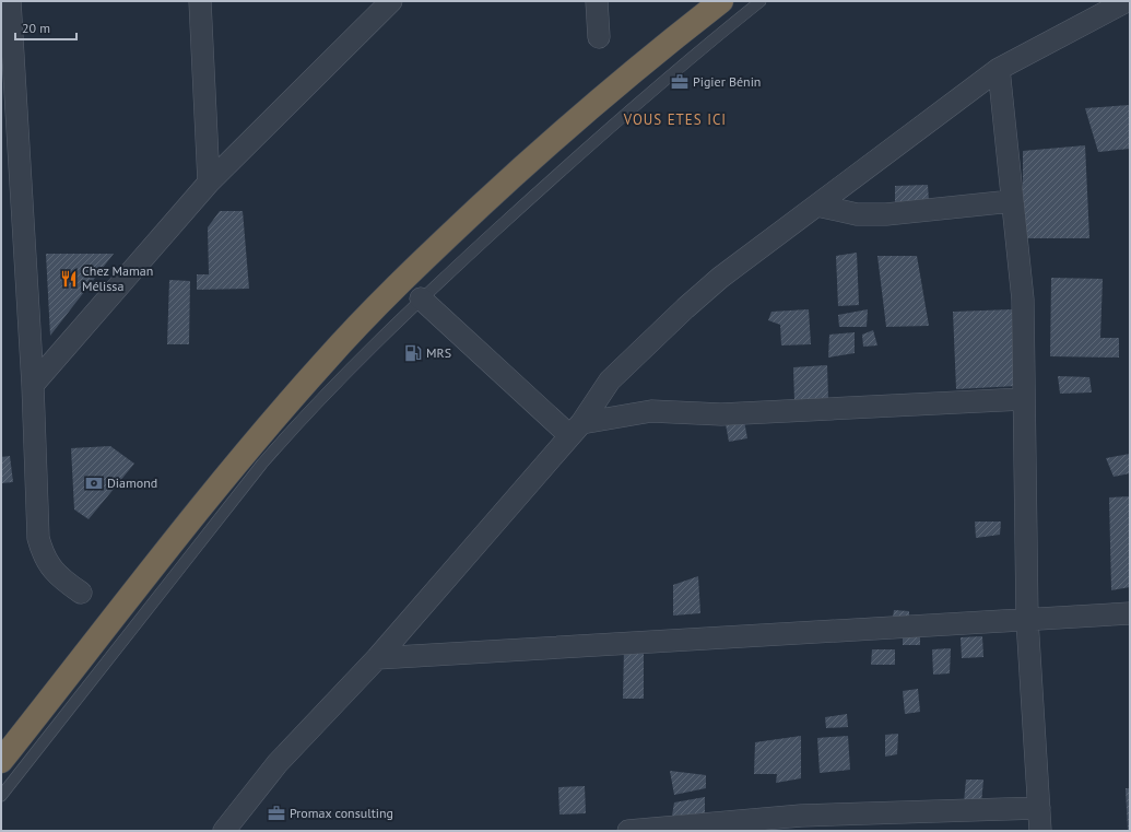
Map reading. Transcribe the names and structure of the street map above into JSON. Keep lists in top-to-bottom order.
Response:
{
  "districts": ["VOUS ETES ICI"],
  "places": {
    "office": ["Pigier Bénin", "Promax consulting"],
    "restaurant": ["Chez Maman Mélissa"],
    "fuel station": ["MRS"],
    "bank": ["Diamond"]
  },
  "scale_bar": "20 m"
}
